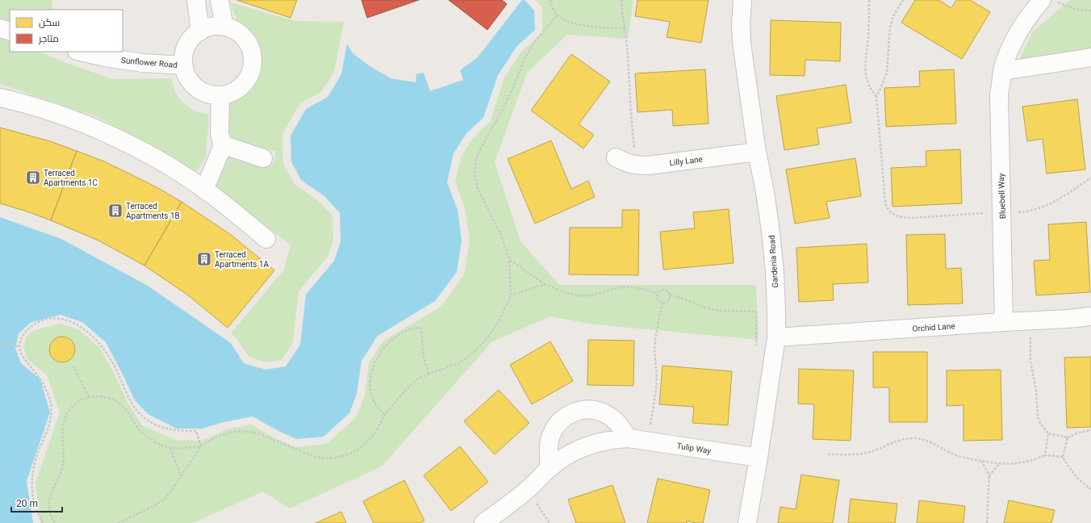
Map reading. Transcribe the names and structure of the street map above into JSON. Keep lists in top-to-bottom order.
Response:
{
  "streets": {
    "street": [
      "Sunflower Road",
      "Lilly Lane",
      "Bluebell Way",
      "Gardenia Road",
      "Orchid Lane",
      "Tulip Way"
    ]
  },
  "crossings": [
    ["Lilly Lane", "Gardenia Road"],
    ["Bluebell Way", "Orchid Lane"],
    ["Gardenia Road", "Orchid Lane"],
    ["Gardenia Road", "Tulip Way"]
  ],
  "places": {
    "building": ["Terraced Apartments 1C", "Terraced Apartments 1B", "Terraced Apartments 1A"]
  },
  "legend": ["سكن", "متاجر"],
  "scale_bar": "20 m"
}
